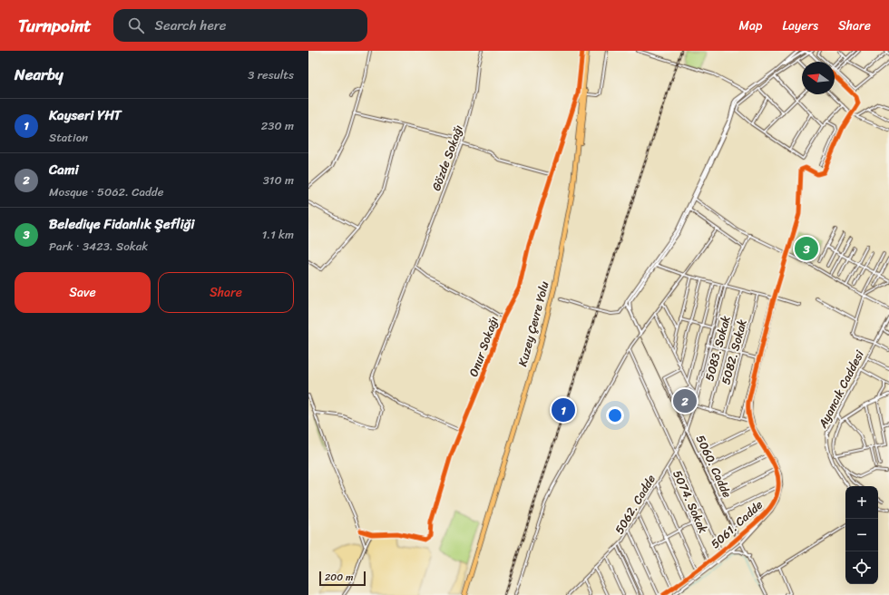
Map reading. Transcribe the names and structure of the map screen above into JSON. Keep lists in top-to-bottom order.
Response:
{
  "streets": {
    "highway": ["Kuzey Çevre Yolu"],
    "street": [
      "Gözde Sokağı",
      "Onur Sokağı",
      "5083. Sokak",
      "5082. Sokak",
      "Ayancık Caddesi",
      "5060. Cadde",
      "5074. Sokak",
      "5062. Cadde",
      "5061. Cadde"
    ]
  },
  "crossings": [
    ["5060. Cadde", "5062. Cadde"],
    ["5060. Cadde", "5061. Cadde"],
    ["5074. Sokak", "5062. Cadde"],
    ["5074. Sokak", "5061. Cadde"]
  ],
  "scale_bar": "200 m",
  "north": "left",
  "page": {
    "header": "Turnpoint",
    "search": "Search here",
    "nav": ["Map", "Layers", "Share"],
    "heading": ["Nearby", "3 results"],
    "list": [
      {
        "mark": "1",
        "name": "Kayseri YHT",
        "note": "Station",
        "value": "230 m"
      },
      {
        "mark": "2",
        "name": "Cami",
        "note": "Mosque · 5062. Cadde",
        "value": "310 m"
      },
      {
        "mark": "3",
        "name": "Belediye Fidanlık Şefliği",
        "note": "Park · 3423. Sokak",
        "value": "1.1 km"
      }
    ],
    "pins": ["3", "2", "1"],
    "buttons": ["Save", "Share"],
    "map_buttons": ["+", "−"],
    "scale": "200 m"
  }
}
